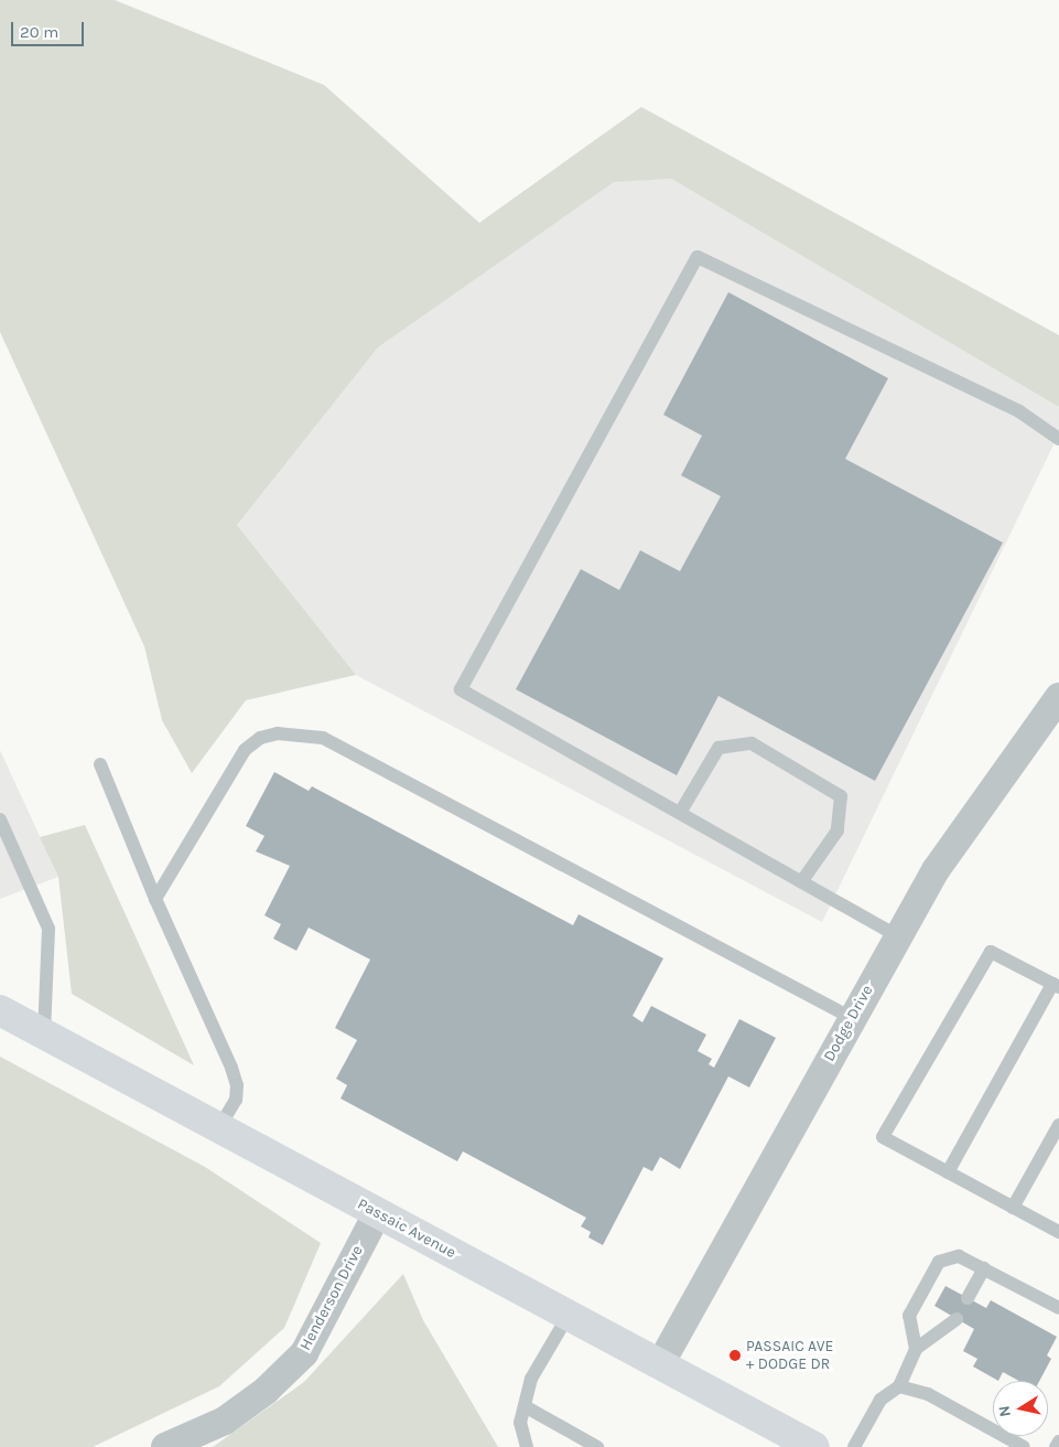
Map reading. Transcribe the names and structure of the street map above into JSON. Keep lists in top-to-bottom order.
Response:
{
  "streets": {
    "main road": ["Passaic Avenue"],
    "street": ["Dodge Drive", "Henderson Drive"]
  },
  "crossings": [
    ["Dodge Drive", "Passaic Avenue"],
    ["Passaic Avenue", "Henderson Drive"]
  ],
  "places": ["PASSAIC AVE + DODGE DR"],
  "scale_bar": "20 m",
  "north": "left"
}
